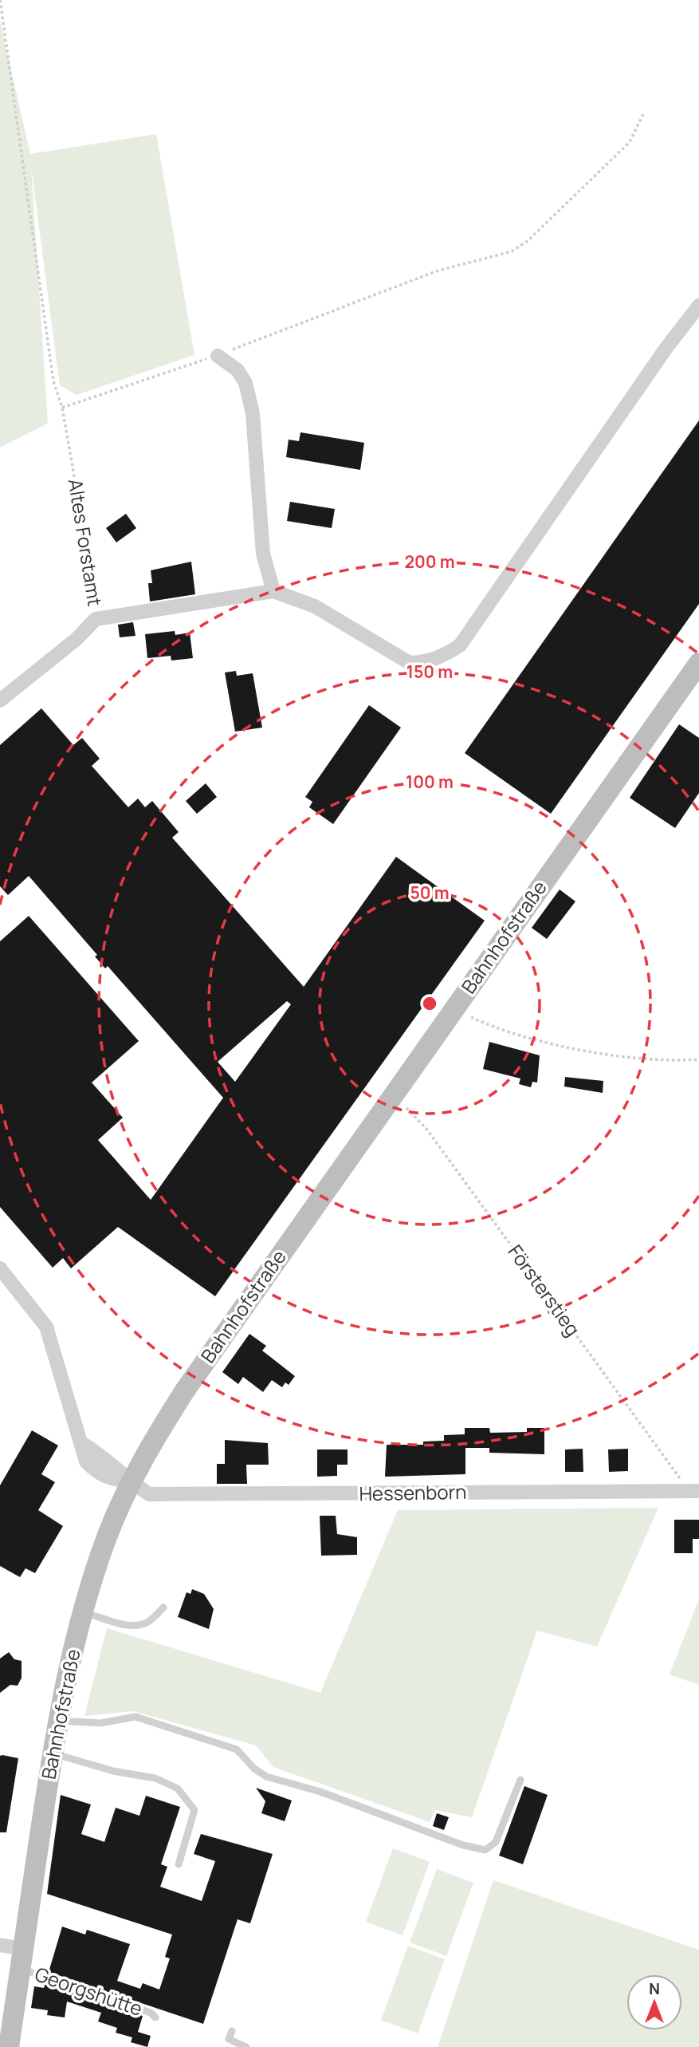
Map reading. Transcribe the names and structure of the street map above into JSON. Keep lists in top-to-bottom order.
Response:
{
  "streets": {
    "main road": ["Bahnhofstraße"],
    "street": ["Altes Forstamt", "Hessenborn"],
    "lane": ["Georgshütte"],
    "path": ["Försterstieg"]
  },
  "crossings": [
    ["Bahnhofstraße", "Försterstieg"],
    ["Bahnhofstraße", "Hessenborn"],
    ["Bahnhofstraße", "Georgshütte"],
    ["Försterstieg", "Hessenborn"]
  ],
  "north": "top",
  "rings": [
    "200 m",
    "150 m",
    "100 m",
    "50 m"
  ]
}
